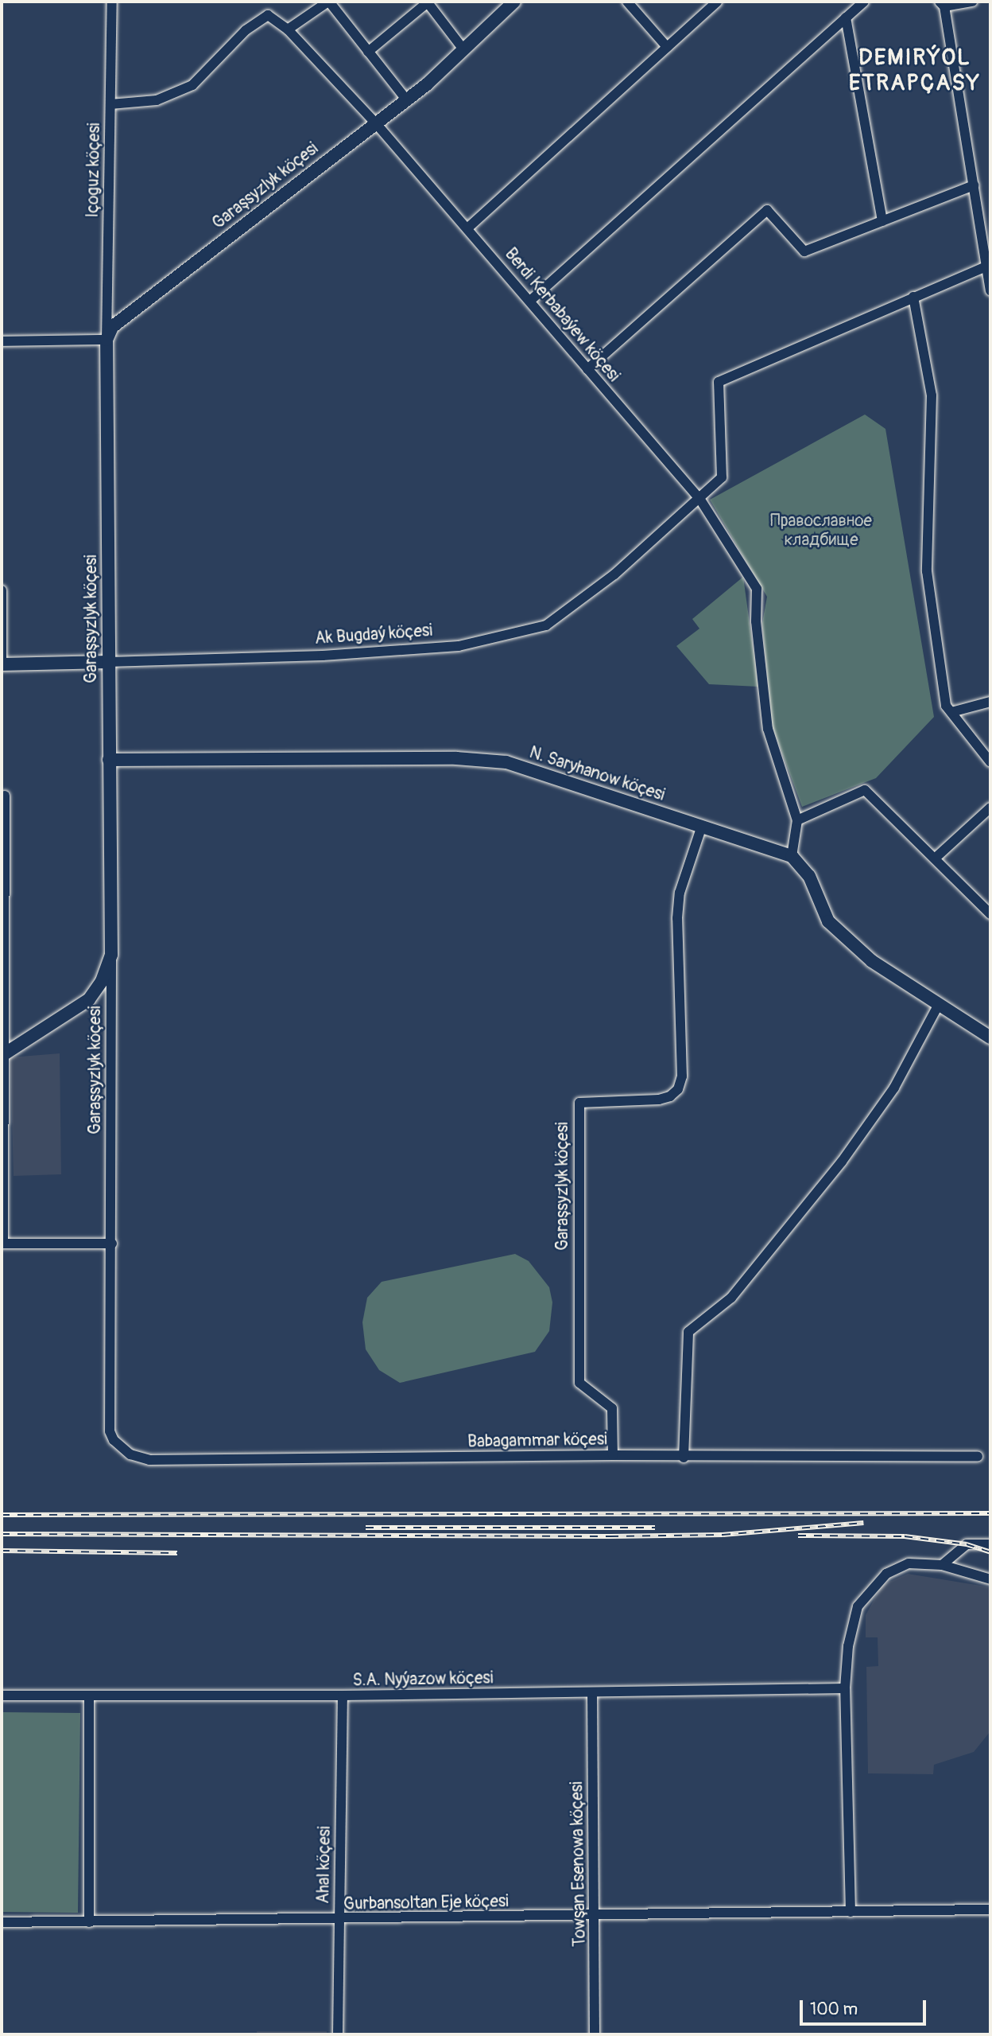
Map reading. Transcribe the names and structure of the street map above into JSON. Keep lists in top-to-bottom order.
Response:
{
  "streets": {
    "main road": ["Garaşsyzlyk köçesi", "Ak Bugdaý köçesi", "N. Saryhanow köçesi"],
    "street": [
      "Içoguz köçesi",
      "Berdi Kerbabaýew köçesi",
      "Babagammar köçesi",
      "S.A. Nyýazow köçesi",
      "Towşan Esenowa köçesi",
      "Ahal köçesi",
      "Gurbansoltan Eje köçesi"
    ]
  },
  "crossings": [
    ["Içoguz köçesi", "Garaşsyzlyk köçesi"],
    ["Içoguz köçesi", "Berdi Kerbabaýew köçesi"],
    ["Garaşsyzlyk köçesi", "Berdi Kerbabaýew köçesi"],
    ["Garaşsyzlyk köçesi", "Ak Bugdaý köçesi"],
    ["Garaşsyzlyk köçesi", "N. Saryhanow köçesi"],
    ["Garaşsyzlyk köçesi", "Babagammar köçesi"],
    ["Berdi Kerbabaýew köçesi", "Ak Bugdaý köçesi"],
    ["Berdi Kerbabaýew köçesi", "N. Saryhanow köçesi"],
    ["S.A. Nyýazow köçesi", "Towşan Esenowa köçesi"],
    ["S.A. Nyýazow köçesi", "Ahal köçesi"],
    ["Towşan Esenowa köçesi", "Gurbansoltan Eje köçesi"],
    ["Ahal köçesi", "Gurbansoltan Eje köçesi"]
  ],
  "districts": ["DEMIRÝOL ETRAPÇASY"],
  "parks": ["Православное кладбище"],
  "scale_bar": "100 m"
}
